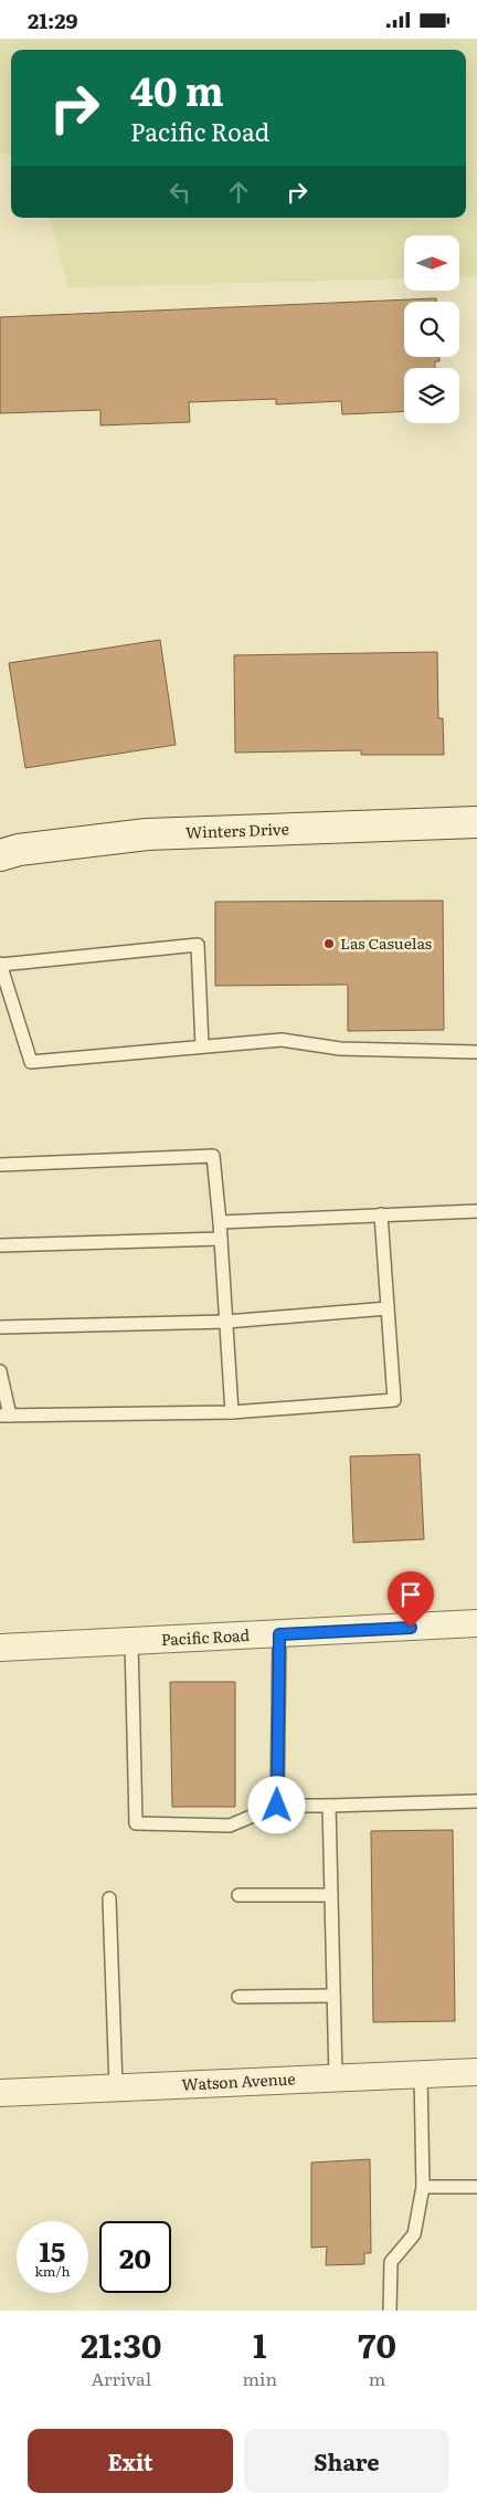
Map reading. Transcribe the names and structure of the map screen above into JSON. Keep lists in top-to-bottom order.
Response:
{
  "streets": {
    "street": ["Winters Drive", "Pacific Road", "Watson Avenue"]
  },
  "places": ["Las Casuelas"],
  "north": "right",
  "page": {
    "status": "21:29",
    "turn": ["40 m", "Pacific Road"],
    "speed": "15 km/h",
    "limit": "20",
    "eta": [
      "21:30",
      "Arrival",
      "1",
      "min",
      "70",
      "m"
    ],
    "buttons": ["Exit", "Share"]
  }
}
